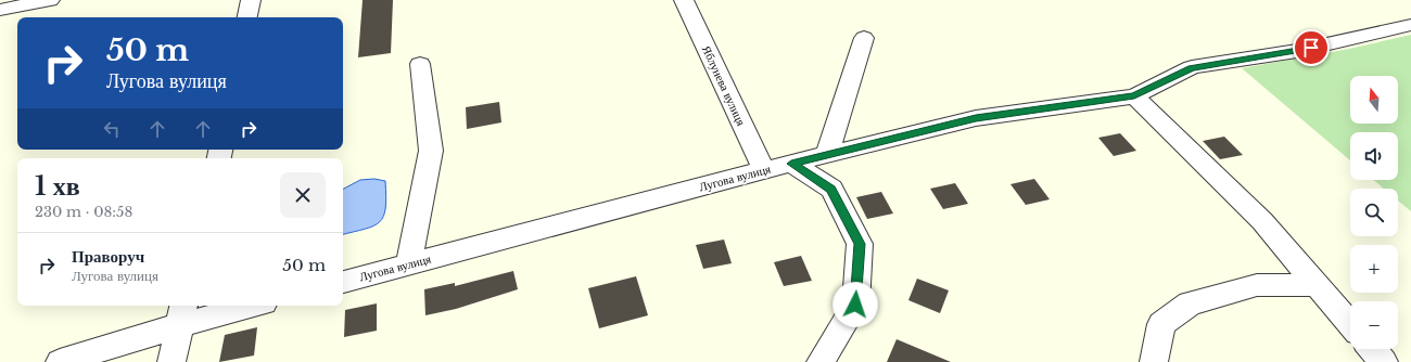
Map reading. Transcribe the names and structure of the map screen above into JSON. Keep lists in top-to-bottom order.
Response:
{
  "streets": {
    "street": ["Яблунева вулиця", "Лугова вулиця"]
  },
  "crossings": [
    ["Яблунева вулиця", "Лугова вулиця"]
  ],
  "north": "top",
  "page": {
    "turn": ["50 m", "Лугова вулиця"],
    "map_buttons": ["+", "−"],
    "heading": ["1 хв", "230 m · 08:58"],
    "list": [
      {
        "name": "Праворуч",
        "note": "Лугова вулиця",
        "value": "50 m"
      }
    ]
  }
}
